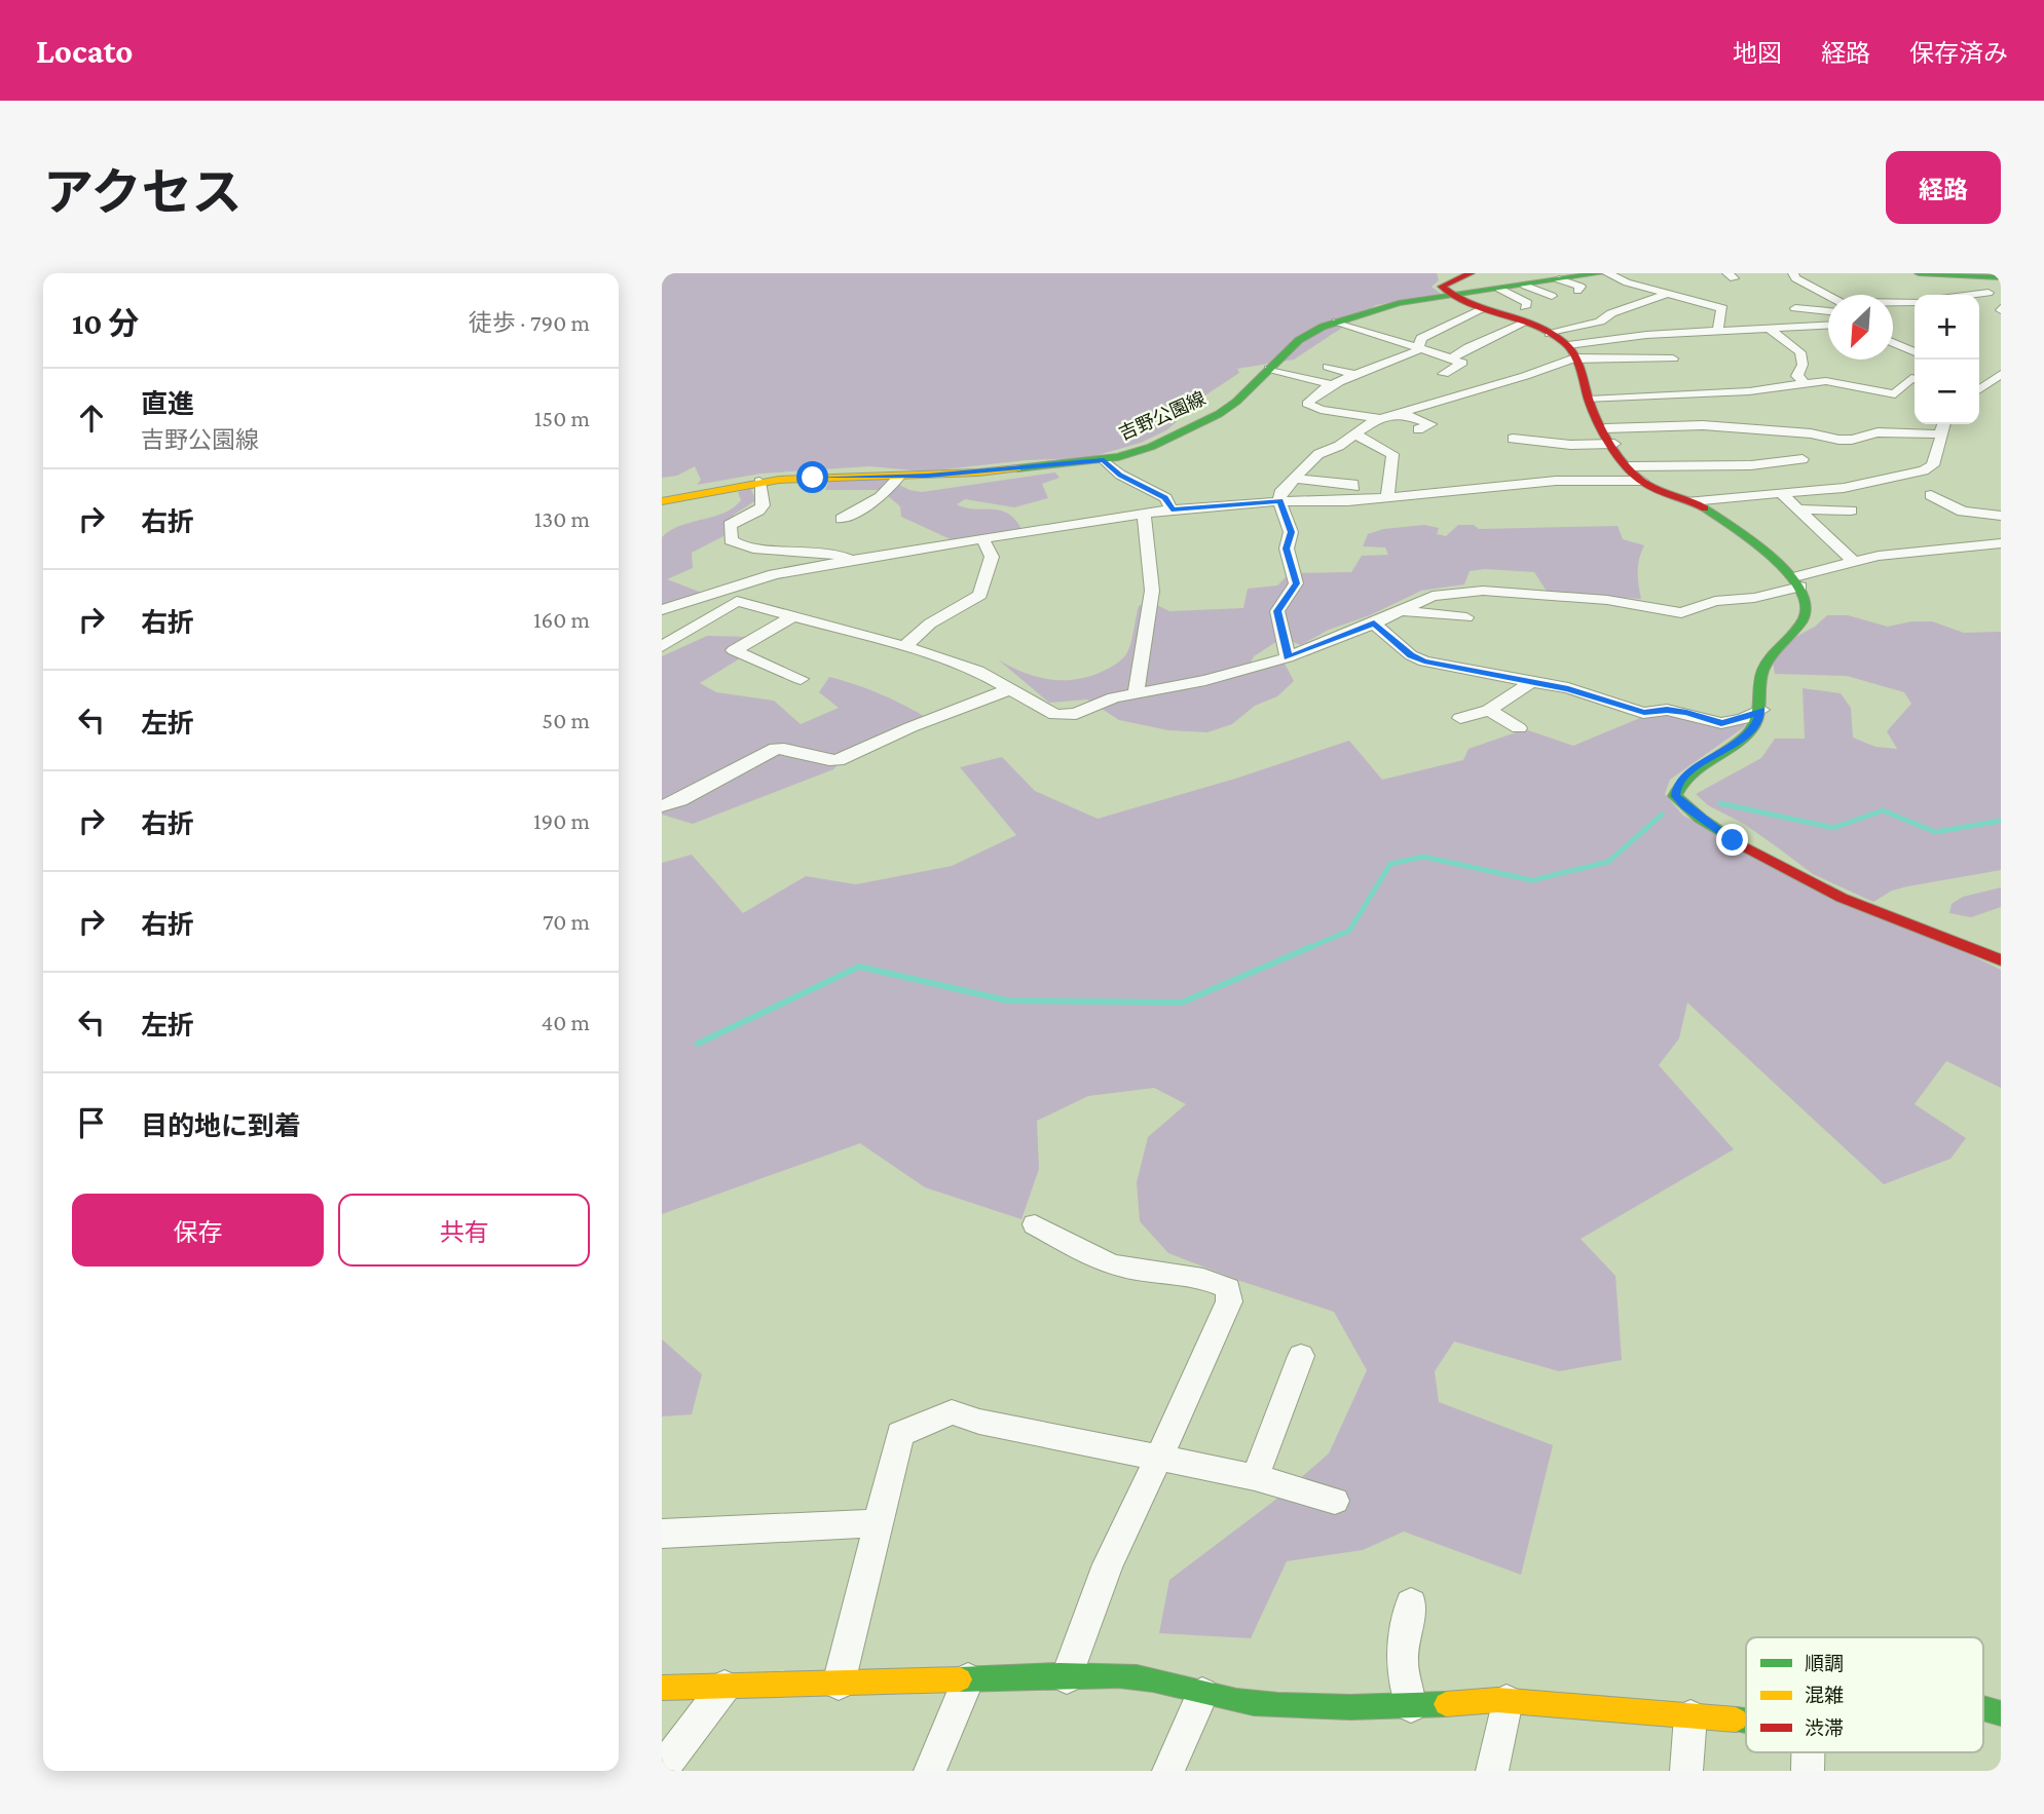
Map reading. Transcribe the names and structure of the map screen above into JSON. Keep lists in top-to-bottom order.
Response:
{
  "streets": {
    "street": ["吉野公園線"]
  },
  "legend": ["順調", "混雑", "渋滞"],
  "north": "bottom left",
  "page": {
    "header": "Locato",
    "nav": ["地図", "経路", "保存済み"],
    "title": "アクセス",
    "buttons": [
      "経路",
      ["保存", "共有"]
    ],
    "heading": ["10 分", "徒歩 · 790 m"],
    "map_buttons": ["+", "−"],
    "list": [
      ["直進", "吉野公園線", "150 m"],
      ["右折", "130 m"],
      ["右折", "160 m"],
      ["左折", "50 m"],
      ["右折", "190 m"],
      ["右折", "70 m"],
      ["左折", "40 m"],
      "目的地に到着"
    ]
  }
}
